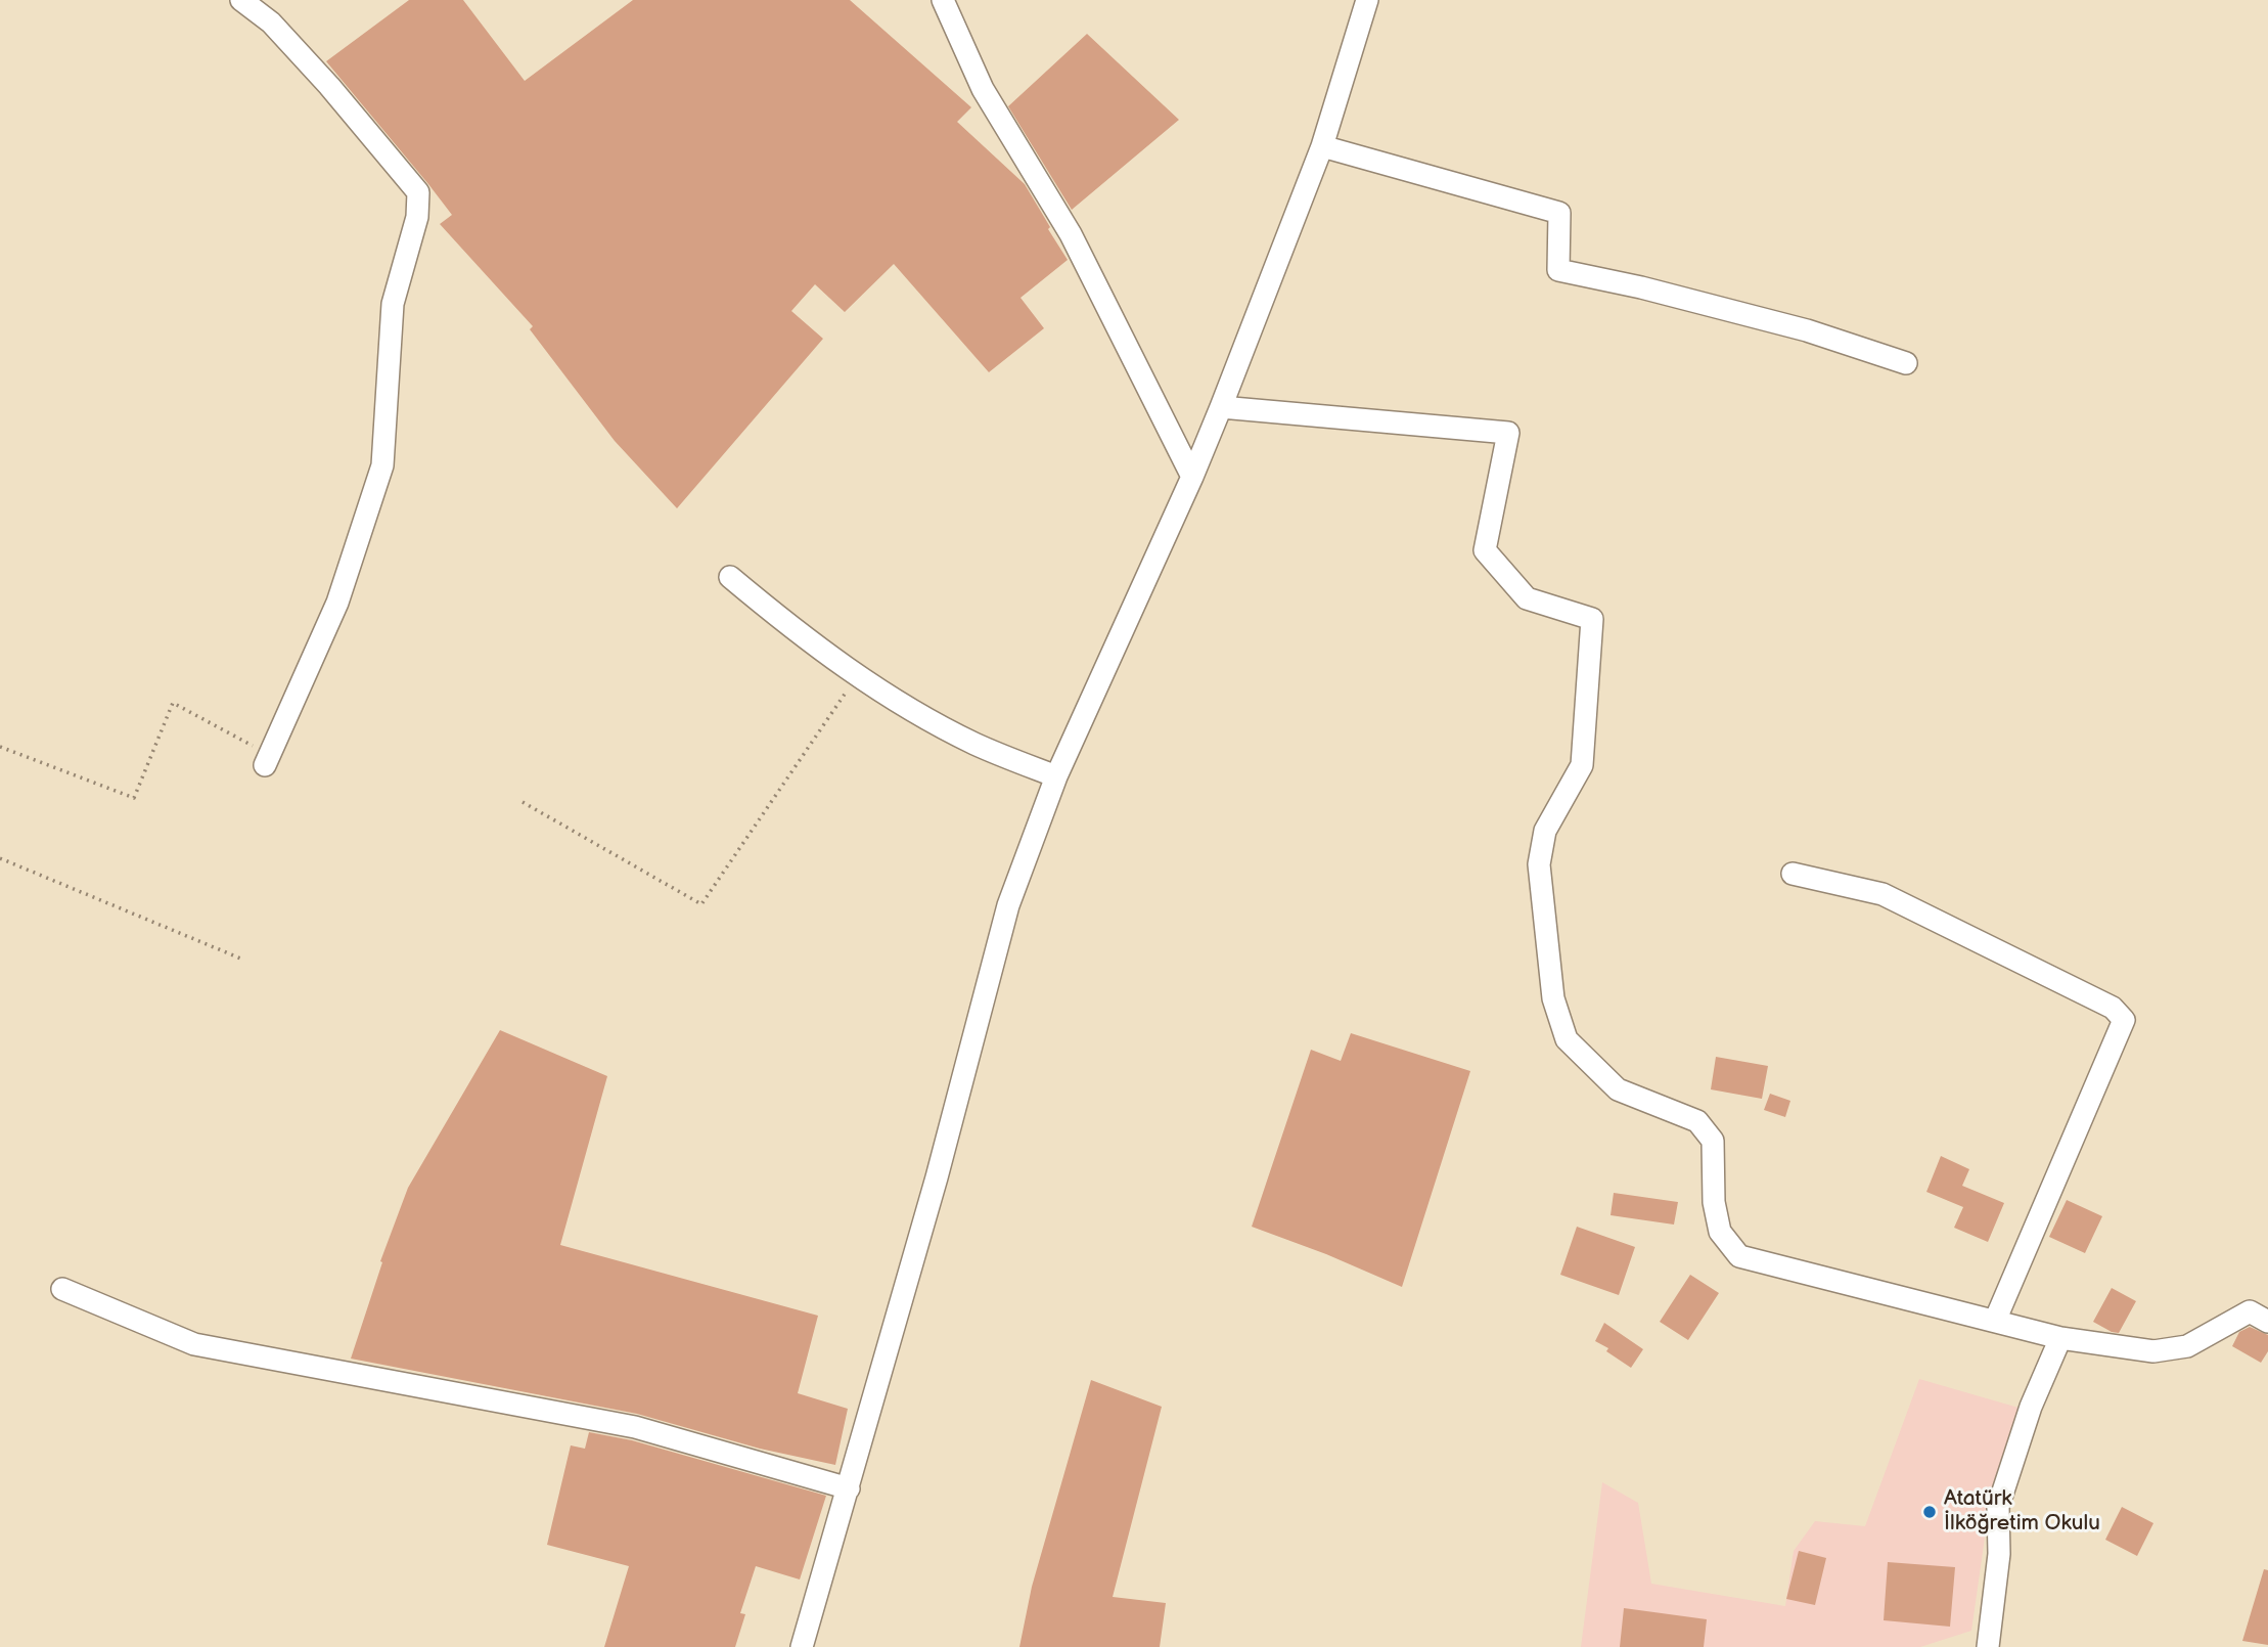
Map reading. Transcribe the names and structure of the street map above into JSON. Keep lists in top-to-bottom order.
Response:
{
  "places": ["Atatürk İlköğretim Okulu"]
}
